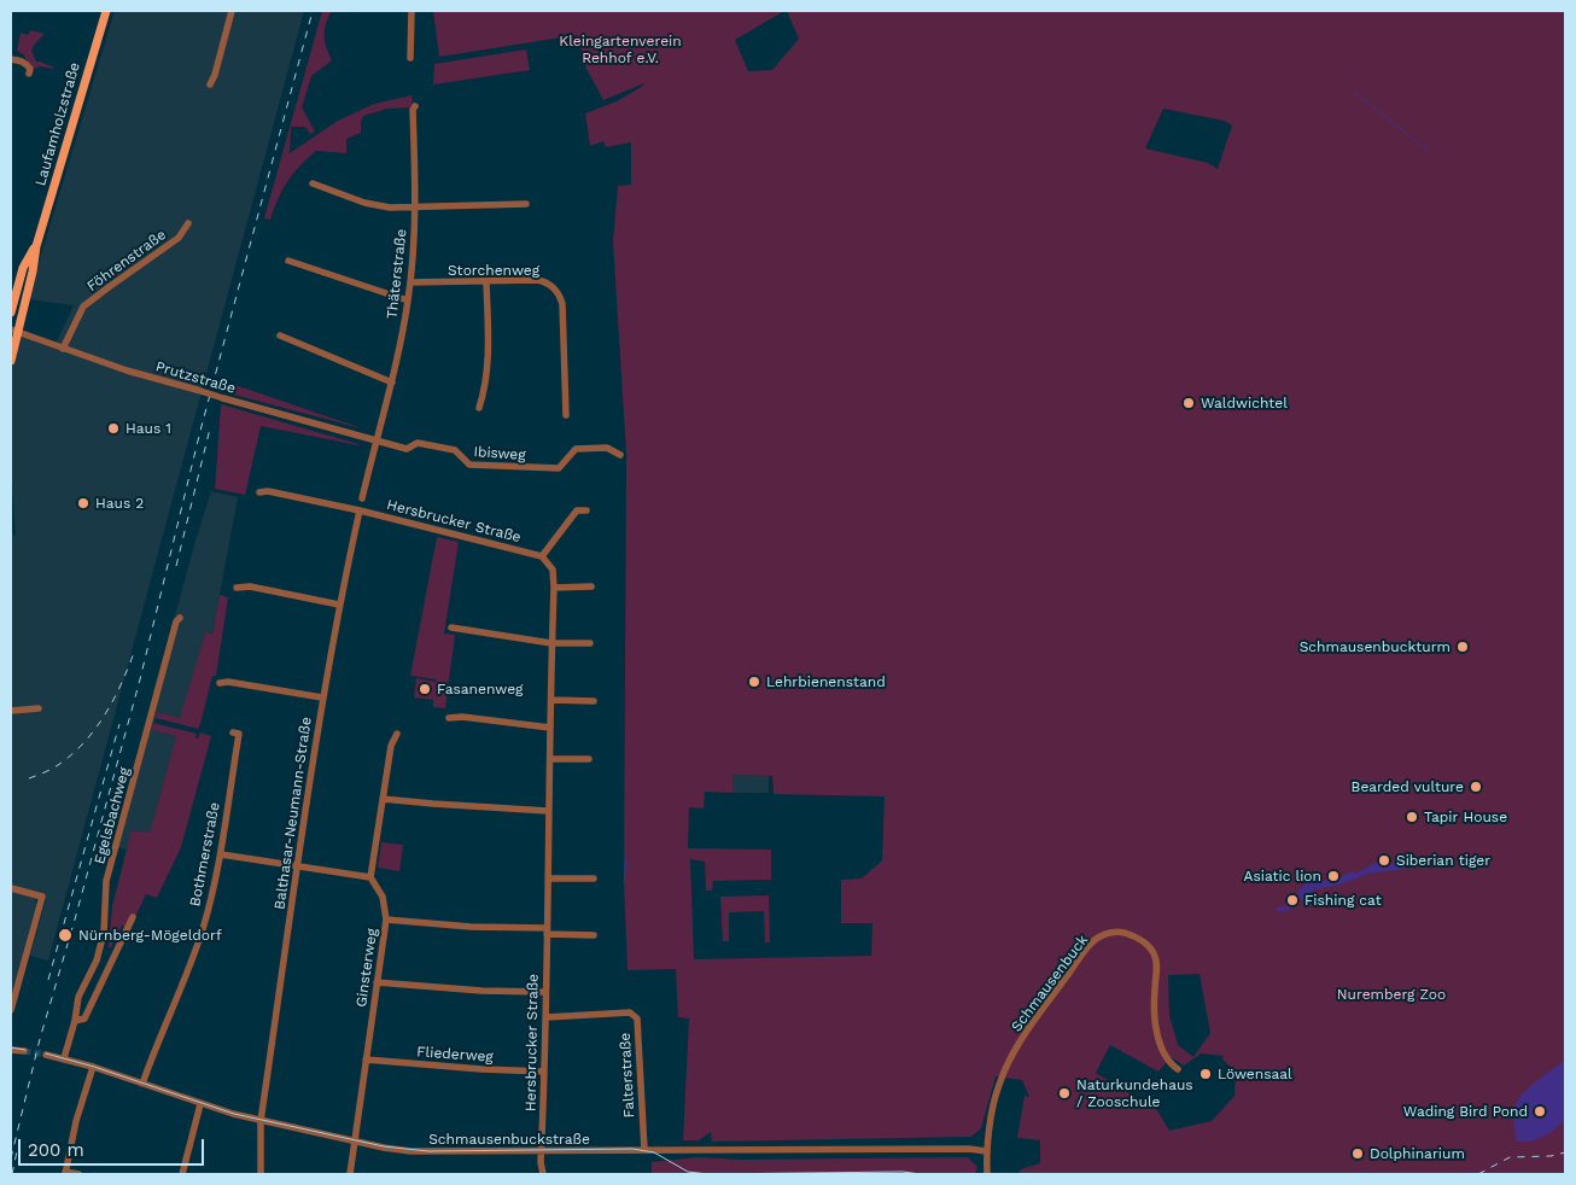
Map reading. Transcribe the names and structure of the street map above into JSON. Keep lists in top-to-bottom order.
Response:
{
  "streets": {
    "main road": ["Laufamholzstraße"],
    "street": [
      "Föhrenstraße",
      "Storchenweg",
      "Thäterstraße",
      "Prutzstraße",
      "Ibisweg",
      "Hersbrucker Straße",
      "Balthasar-Neumann-Straße",
      "Egelsbachweg",
      "Bothmerstraße",
      "Ginsterweg",
      "Schmausenbuck",
      "Fliederweg",
      "Falterstraße",
      "Schmausenbuckstraße"
    ]
  },
  "crossings": [
    ["Laufamholzstraße", "Prutzstraße"],
    ["Föhrenstraße", "Prutzstraße"],
    ["Storchenweg", "Thäterstraße"],
    ["Thäterstraße", "Prutzstraße"],
    ["Thäterstraße", "Ibisweg"],
    ["Prutzstraße", "Ibisweg"],
    ["Hersbrucker Straße", "Balthasar-Neumann-Straße"],
    ["Hersbrucker Straße", "Fliederweg"],
    ["Hersbrucker Straße", "Falterstraße"],
    ["Hersbrucker Straße", "Schmausenbuckstraße"],
    ["Balthasar-Neumann-Straße", "Schmausenbuckstraße"],
    ["Egelsbachweg", "Schmausenbuckstraße"],
    ["Bothmerstraße", "Schmausenbuckstraße"],
    ["Ginsterweg", "Fliederweg"],
    ["Ginsterweg", "Schmausenbuckstraße"],
    ["Schmausenbuck", "Schmausenbuckstraße"],
    ["Falterstraße", "Schmausenbuckstraße"]
  ],
  "parks": ["Kleingartenverein Rehhof e.V.", "Nuremberg Zoo"],
  "places": [
    "Waldwichtel",
    "Haus 1",
    "Haus 2",
    "Schmausenbuckturm",
    "Lehrbienenstand",
    "Fasanenweg",
    "Bearded vulture",
    "Tapir House",
    "Siberian tiger",
    "Asiatic lion",
    "Fishing cat",
    "Nürnberg-Mögeldorf",
    "Löwensaal",
    "Naturkundehaus / Zooschule",
    "Wading Bird Pond",
    "Dolphinarium"
  ],
  "scale_bar": "200 m"
}
